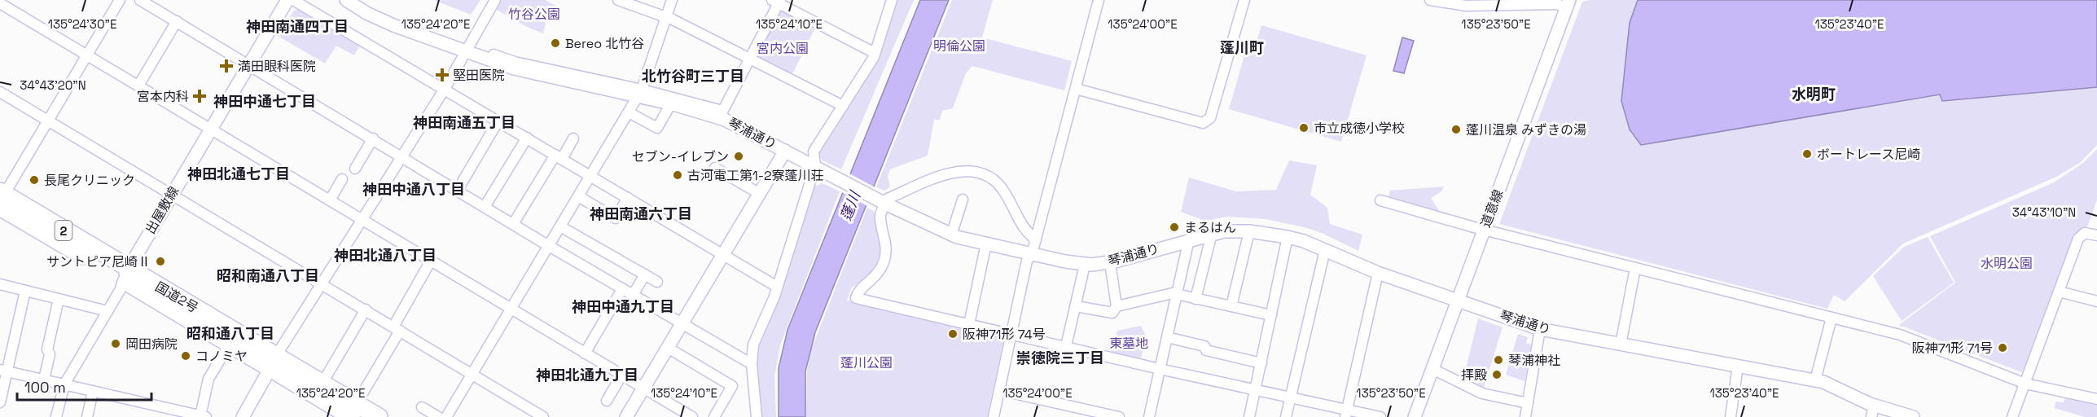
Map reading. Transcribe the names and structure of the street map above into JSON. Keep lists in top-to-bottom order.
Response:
{
  "streets": {
    "highway": ["2", "国道2号"],
    "street": ["琴浦通り", "道意線", "出屋敷線"]
  },
  "crossings": [
    ["琴浦通り", "道意線"],
    ["出屋敷線", "国道2号"]
  ],
  "districts": [
    "神田南通四丁目",
    "蓬川町",
    "北竹谷町三丁目",
    "水明町",
    "神田中通七丁目",
    "神田南通五丁目",
    "神田北通七丁目",
    "神田中通八丁目",
    "神田南通六丁目",
    "神田北通八丁目",
    "昭和南通八丁目",
    "神田中通九丁目",
    "昭和通八丁目",
    "崇徳院三丁目",
    "神田北通九丁目"
  ],
  "water": ["蓬川"],
  "parks": [
    "竹谷公園",
    "明倫公園",
    "宮内公園",
    "水明公園",
    "東墓地",
    "蓬川公園"
  ],
  "places": {
    "other": [
      "Bereo 北竹谷",
      "市立成徳小学校",
      "蓬川温泉 みずきの湯",
      "ボートレース尼崎",
      "セブン-イレブン",
      "古河電工第1-2寮蓬川荘",
      "長尾クリニック",
      "まるはん",
      "サントピア尼崎Ⅱ",
      "阪神71形 74号",
      "岡田病院",
      "阪神71形 71号",
      "コノミヤ",
      "琴浦神社",
      "拝殿"
    ],
    "health": ["満田眼科医院", "堅田医院", "宮本内科"]
  },
  "scale_bar": "100 m",
  "coordinates": [
    "135°24'30\"E",
    "135°24'20\"E",
    "135°24'10\"E",
    "135°24'00\"E",
    "135°23'50\"E",
    "135°23'40\"E",
    "34°43'20\"N",
    "34°43'10\"N"
  ]
}
